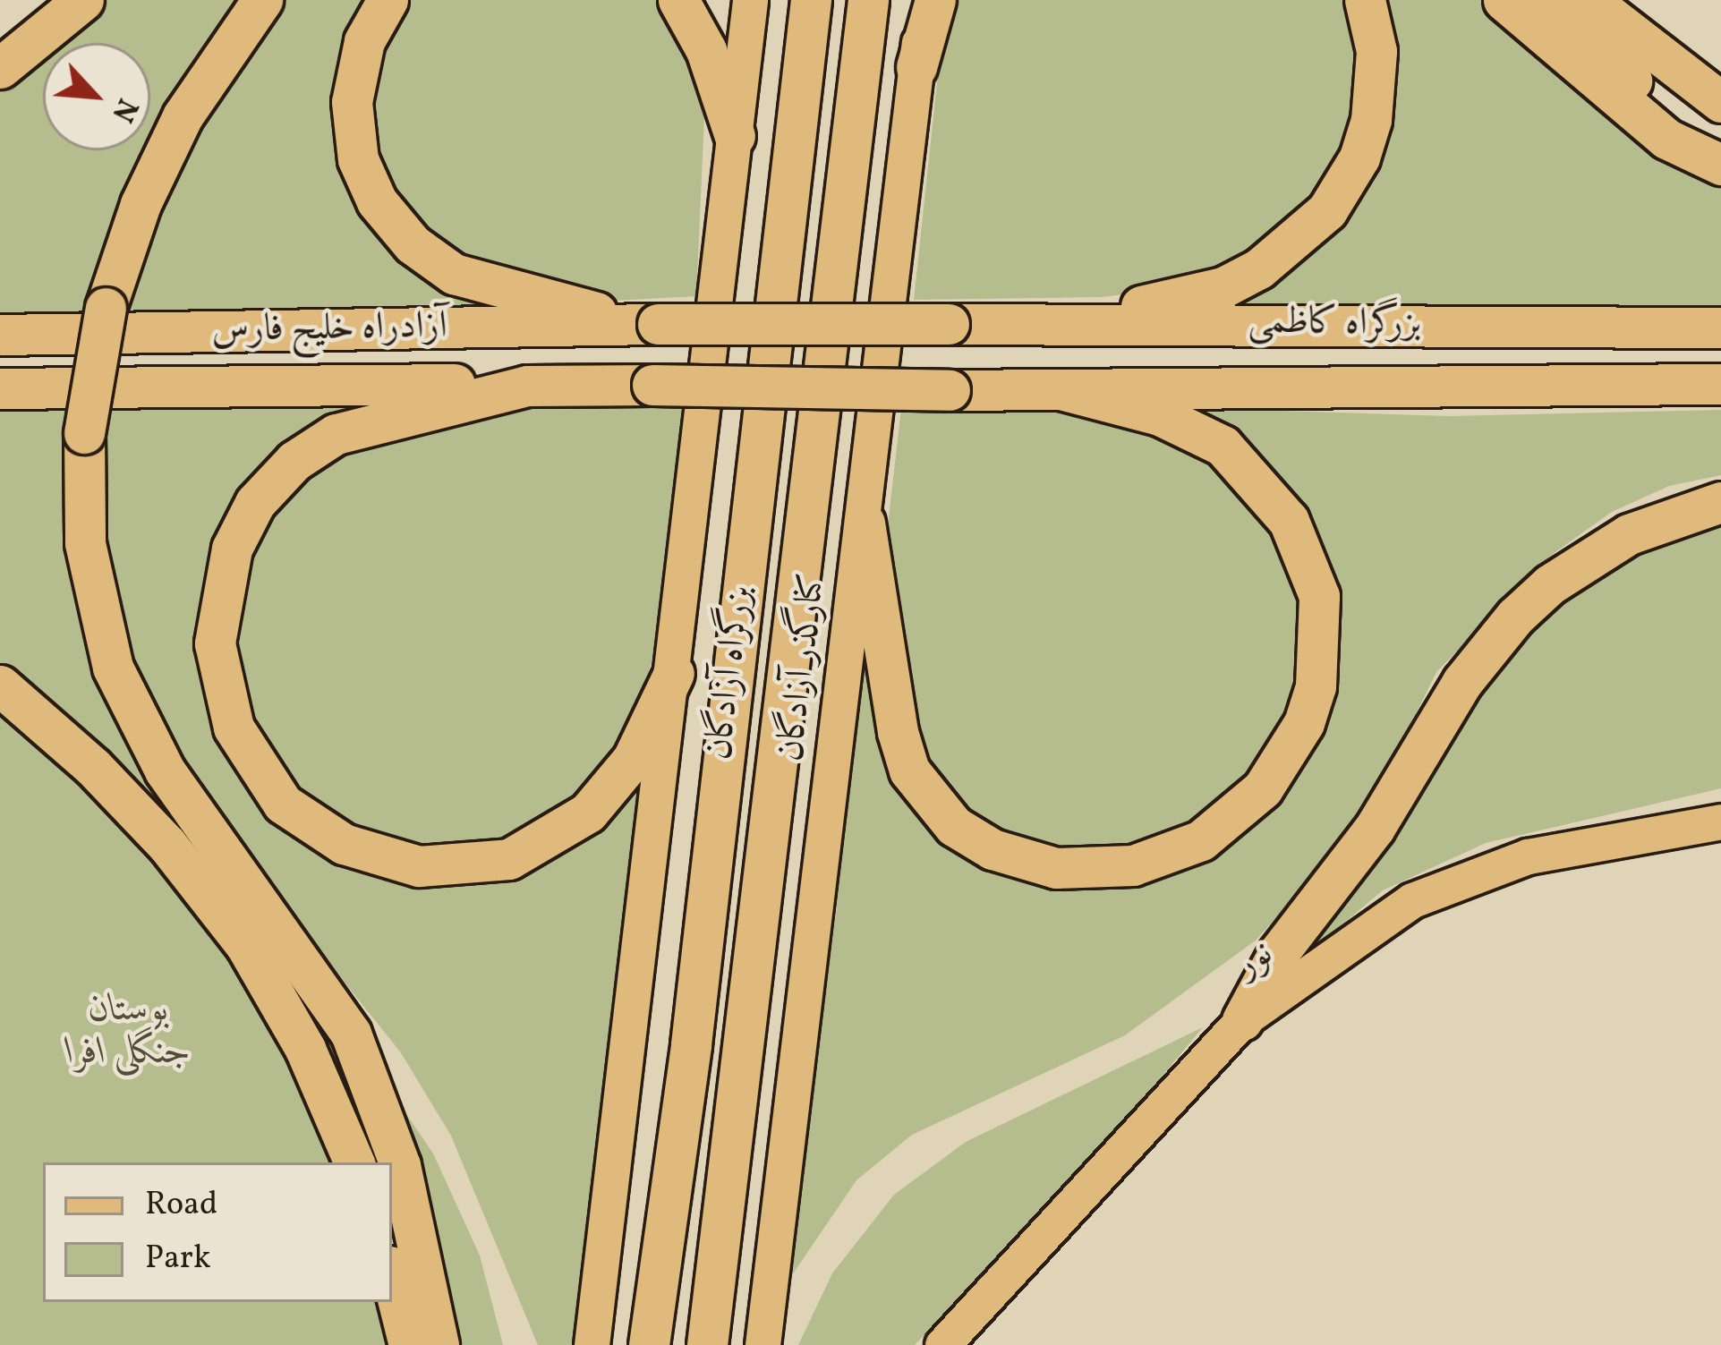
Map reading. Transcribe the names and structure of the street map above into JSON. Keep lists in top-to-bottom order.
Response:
{
  "streets": {
    "highway": ["بزرگراه کاظمی", "آزادراه خلیج فارس", "بزرگراه آزادگان"],
    "main road": ["کنارگذر آزادگان", "نور"]
  },
  "crossings": [
    ["بزرگراه کاظمی", "آزادراه خلیج فارس"]
  ],
  "parks": ["بوستان جنگلی افرا"],
  "legend": ["Road", "Park"],
  "north": "bottom right"
}
